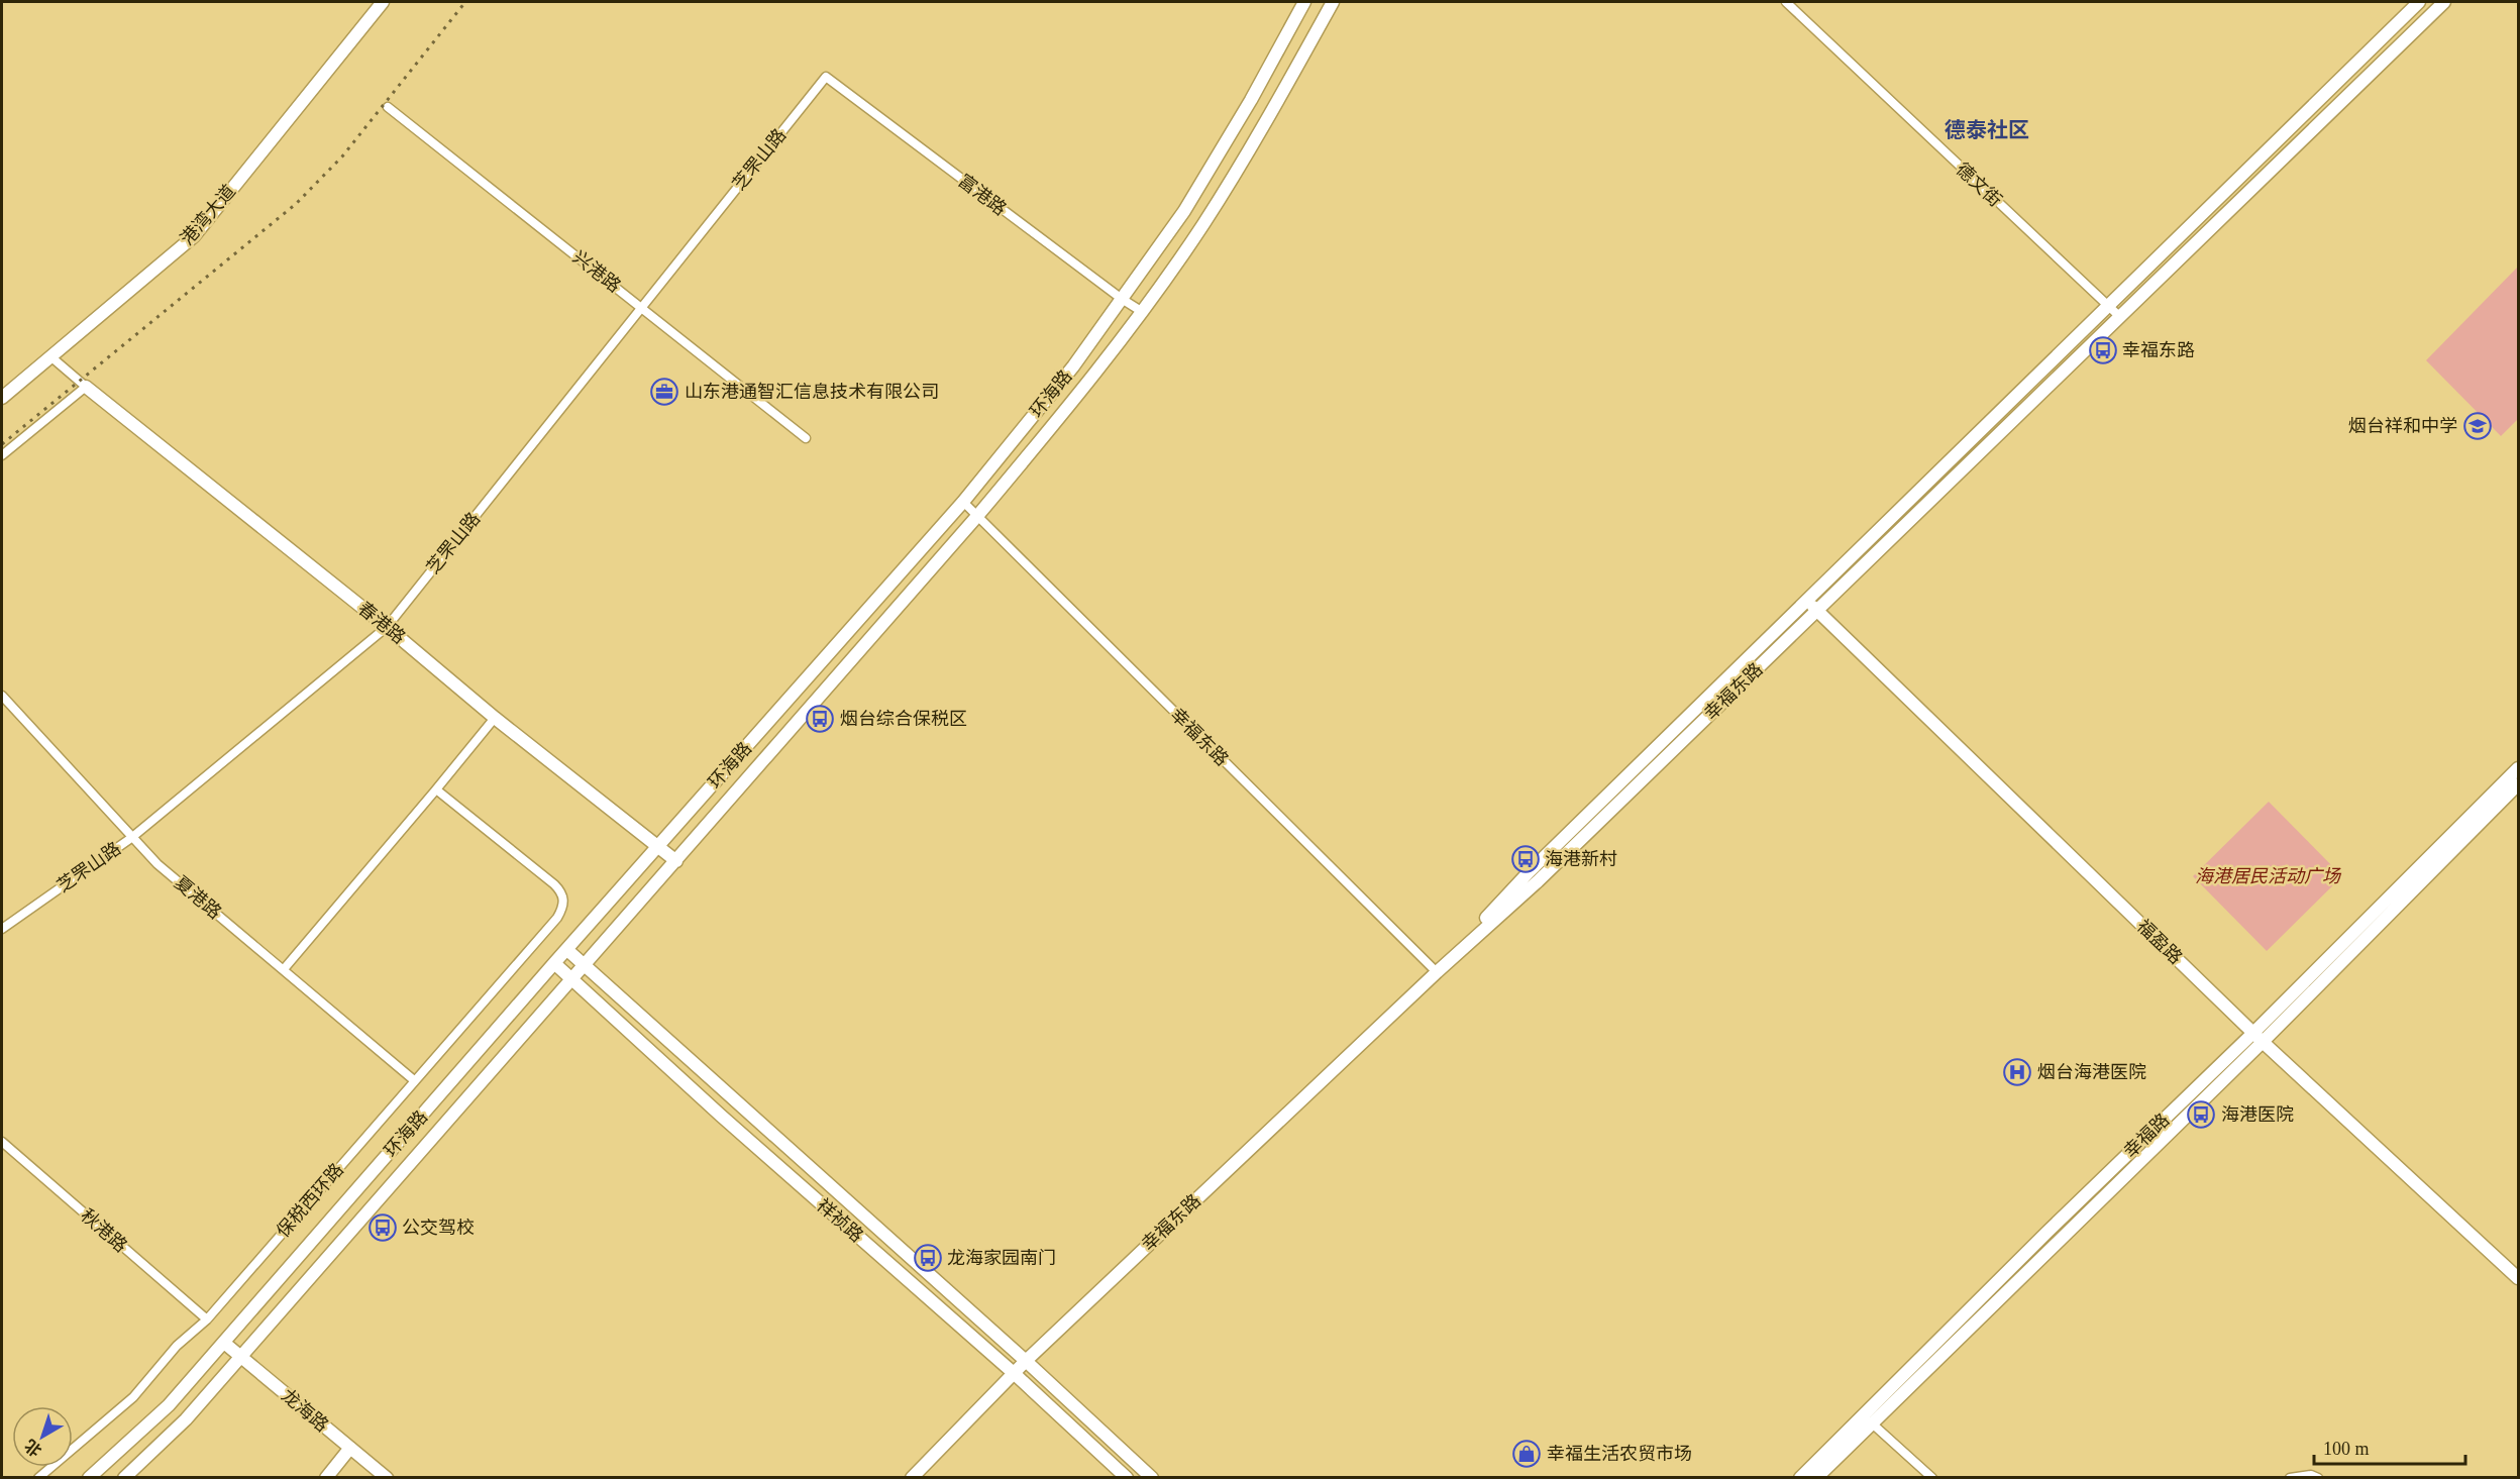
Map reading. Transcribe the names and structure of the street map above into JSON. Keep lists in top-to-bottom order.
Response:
{
  "streets": {
    "street": [
      "芝罘山路",
      "德文街",
      "富港路",
      "港湾大道",
      "兴港路",
      "环海路",
      "春港路",
      "幸福东路",
      "夏港路",
      "福盈路",
      "幸福路",
      "保税西环路",
      "祥祯路",
      "秋港路",
      "龙海路"
    ]
  },
  "crossings": [
    ["芝罘山路", "富港路"],
    ["芝罘山路", "兴港路"],
    ["芝罘山路", "春港路"],
    ["芝罘山路", "夏港路"],
    ["德文街", "幸福东路"],
    ["富港路", "环海路"],
    ["环海路", "春港路"],
    ["环海路", "幸福东路"],
    ["环海路", "祥祯路"],
    ["环海路", "龙海路"],
    ["幸福东路", "福盈路"],
    ["幸福东路", "祥祯路"],
    ["夏港路", "保税西环路"],
    ["福盈路", "幸福路"],
    ["保税西环路", "秋港路"]
  ],
  "districts": ["德泰社区"],
  "parks": ["海港居民活动广场"],
  "places": {
    "bus stop": [
      "幸福东路",
      "烟台综合保税区",
      "海港新村",
      "海港医院",
      "公交驾校",
      "龙海家园南门"
    ],
    "office": ["山东港通智汇信息技术有限公司"],
    "school or university": ["烟台祥和中学"],
    "hospital": ["烟台海港医院"],
    "shop": ["幸福生活农贸市场"]
  },
  "scale_bar": "100 m",
  "north": "bottom left"
}
